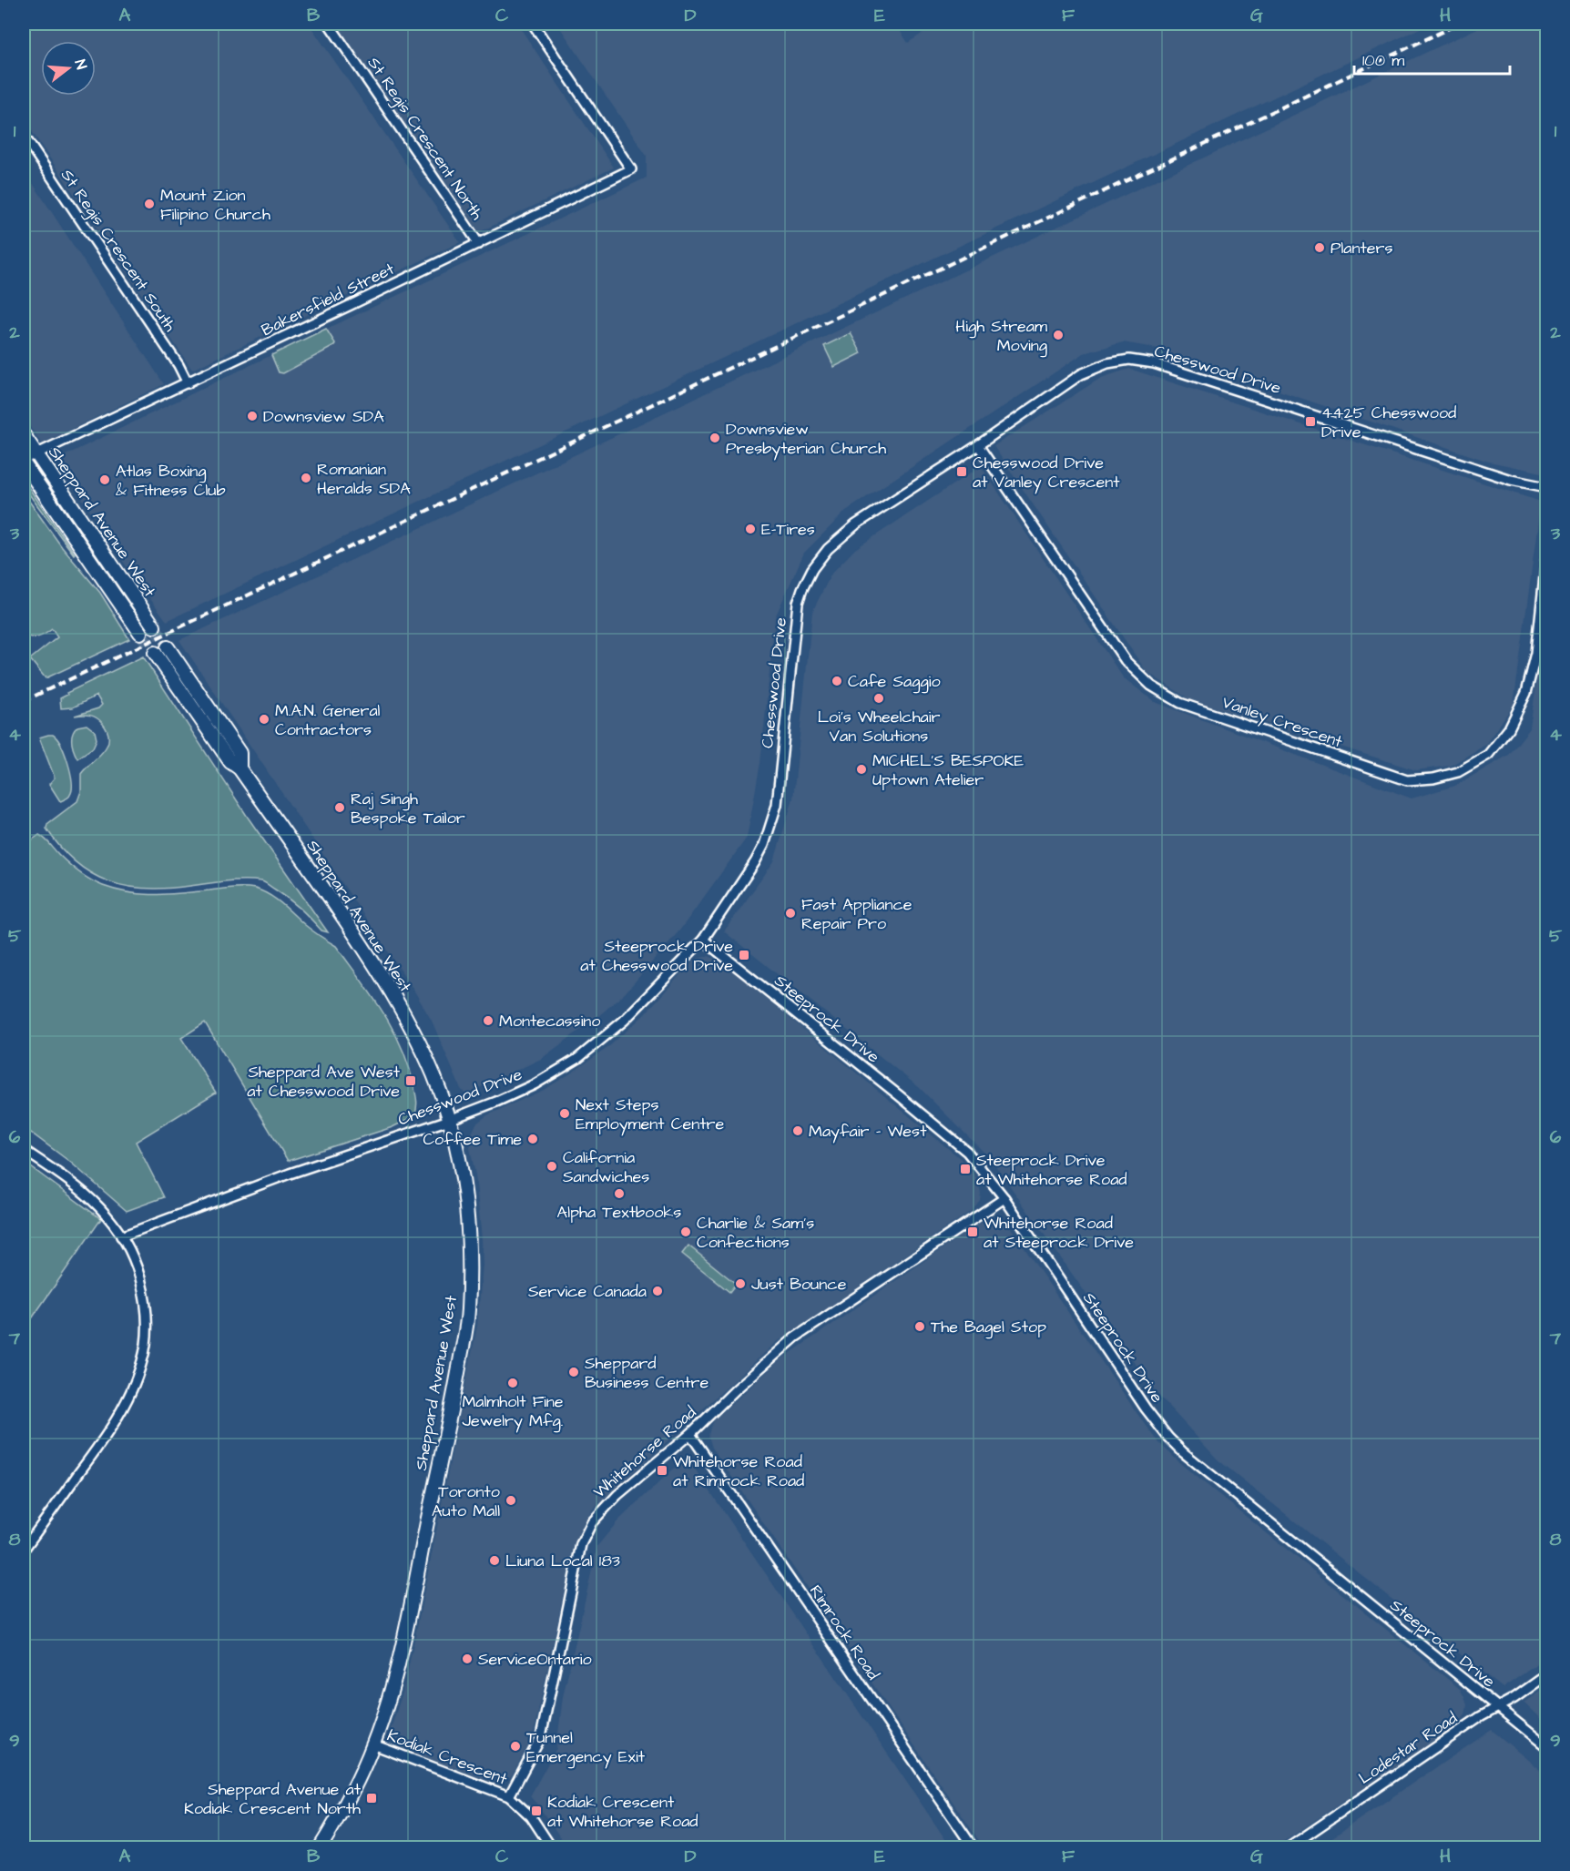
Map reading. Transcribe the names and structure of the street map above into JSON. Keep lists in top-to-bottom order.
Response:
{
  "streets": {
    "main road": ["Sheppard Avenue West"],
    "street": [
      "St Regis Crescent North",
      "St Regis Crescent South",
      "Bakersfield Street",
      "Chesswood Drive",
      "Vanley Crescent",
      "Steeprock Drive",
      "Whitehorse Road",
      "Rimrock Road",
      "Lodestar Road",
      "Kodiak Crescent"
    ]
  },
  "crossings": [
    ["St Regis Crescent North", "Bakersfield Street"],
    ["St Regis Crescent South", "Bakersfield Street"],
    ["Bakersfield Street", "Sheppard Avenue West"],
    ["Chesswood Drive", "Sheppard Avenue West"],
    ["Chesswood Drive", "Vanley Crescent"],
    ["Chesswood Drive", "Steeprock Drive"],
    ["Sheppard Avenue West", "Kodiak Crescent"],
    ["Steeprock Drive", "Whitehorse Road"],
    ["Steeprock Drive", "Lodestar Road"],
    ["Whitehorse Road", "Rimrock Road"],
    ["Whitehorse Road", "Kodiak Crescent"]
  ],
  "places": {
    "other": [
      "Mount Zion Filipino Church",
      "Planters",
      "High Stream Moving",
      "Downsview SDA",
      "Downsview Presbyterian Church",
      "Romanian Heralds SDA",
      "Atlas Boxing & Fitness Club",
      "E-Tires",
      "Cafe Saggio",
      "Loi's Wheelchair Van Solutions",
      "M.A.N. General Contractors",
      "MICHEL'S BESPOKE Uptown Atelier",
      "Raj Singh Bespoke Tailor",
      "Fast Appliance Repair Pro",
      "Montecassino",
      "Next Steps Employment Centre",
      "Mayfair - West",
      "Coffee Time",
      "California Sandwiches",
      "Alpha Textbooks",
      "Charlie & Sam's Confections",
      "Just Bounce",
      "Service Canada",
      "The Bagel Stop",
      "Sheppard Business Centre",
      "Malmholt Fine Jewelry Mfg.",
      "Toronto Auto Mall",
      "Liuna Local 183",
      "ServiceOntario",
      "Tunnel Emergency Exit"
    ],
    "transit": [
      "4425 Chesswood Drive",
      "Chesswood Drive at Vanley Crescent",
      "Steeprock Drive at Chesswood Drive",
      "Sheppard Ave West at Chesswood Drive",
      "Steeprock Drive at Whitehorse Road",
      "Whitehorse Road at Steeprock Drive",
      "Whitehorse Road at Rimrock Road",
      "Sheppard Avenue at Kodiak Crescent North",
      "Kodiak Crescent at Whitehorse Road"
    ]
  },
  "scale_bar": "100 m",
  "north": "right",
  "grid": {
    "columns": [
      "A",
      "B",
      "C",
      "D",
      "E",
      "F",
      "G",
      "H"
    ],
    "rows": [
      "1",
      "2",
      "3",
      "4",
      "5",
      "6",
      "7",
      "8",
      "9"
    ]
  }
}
